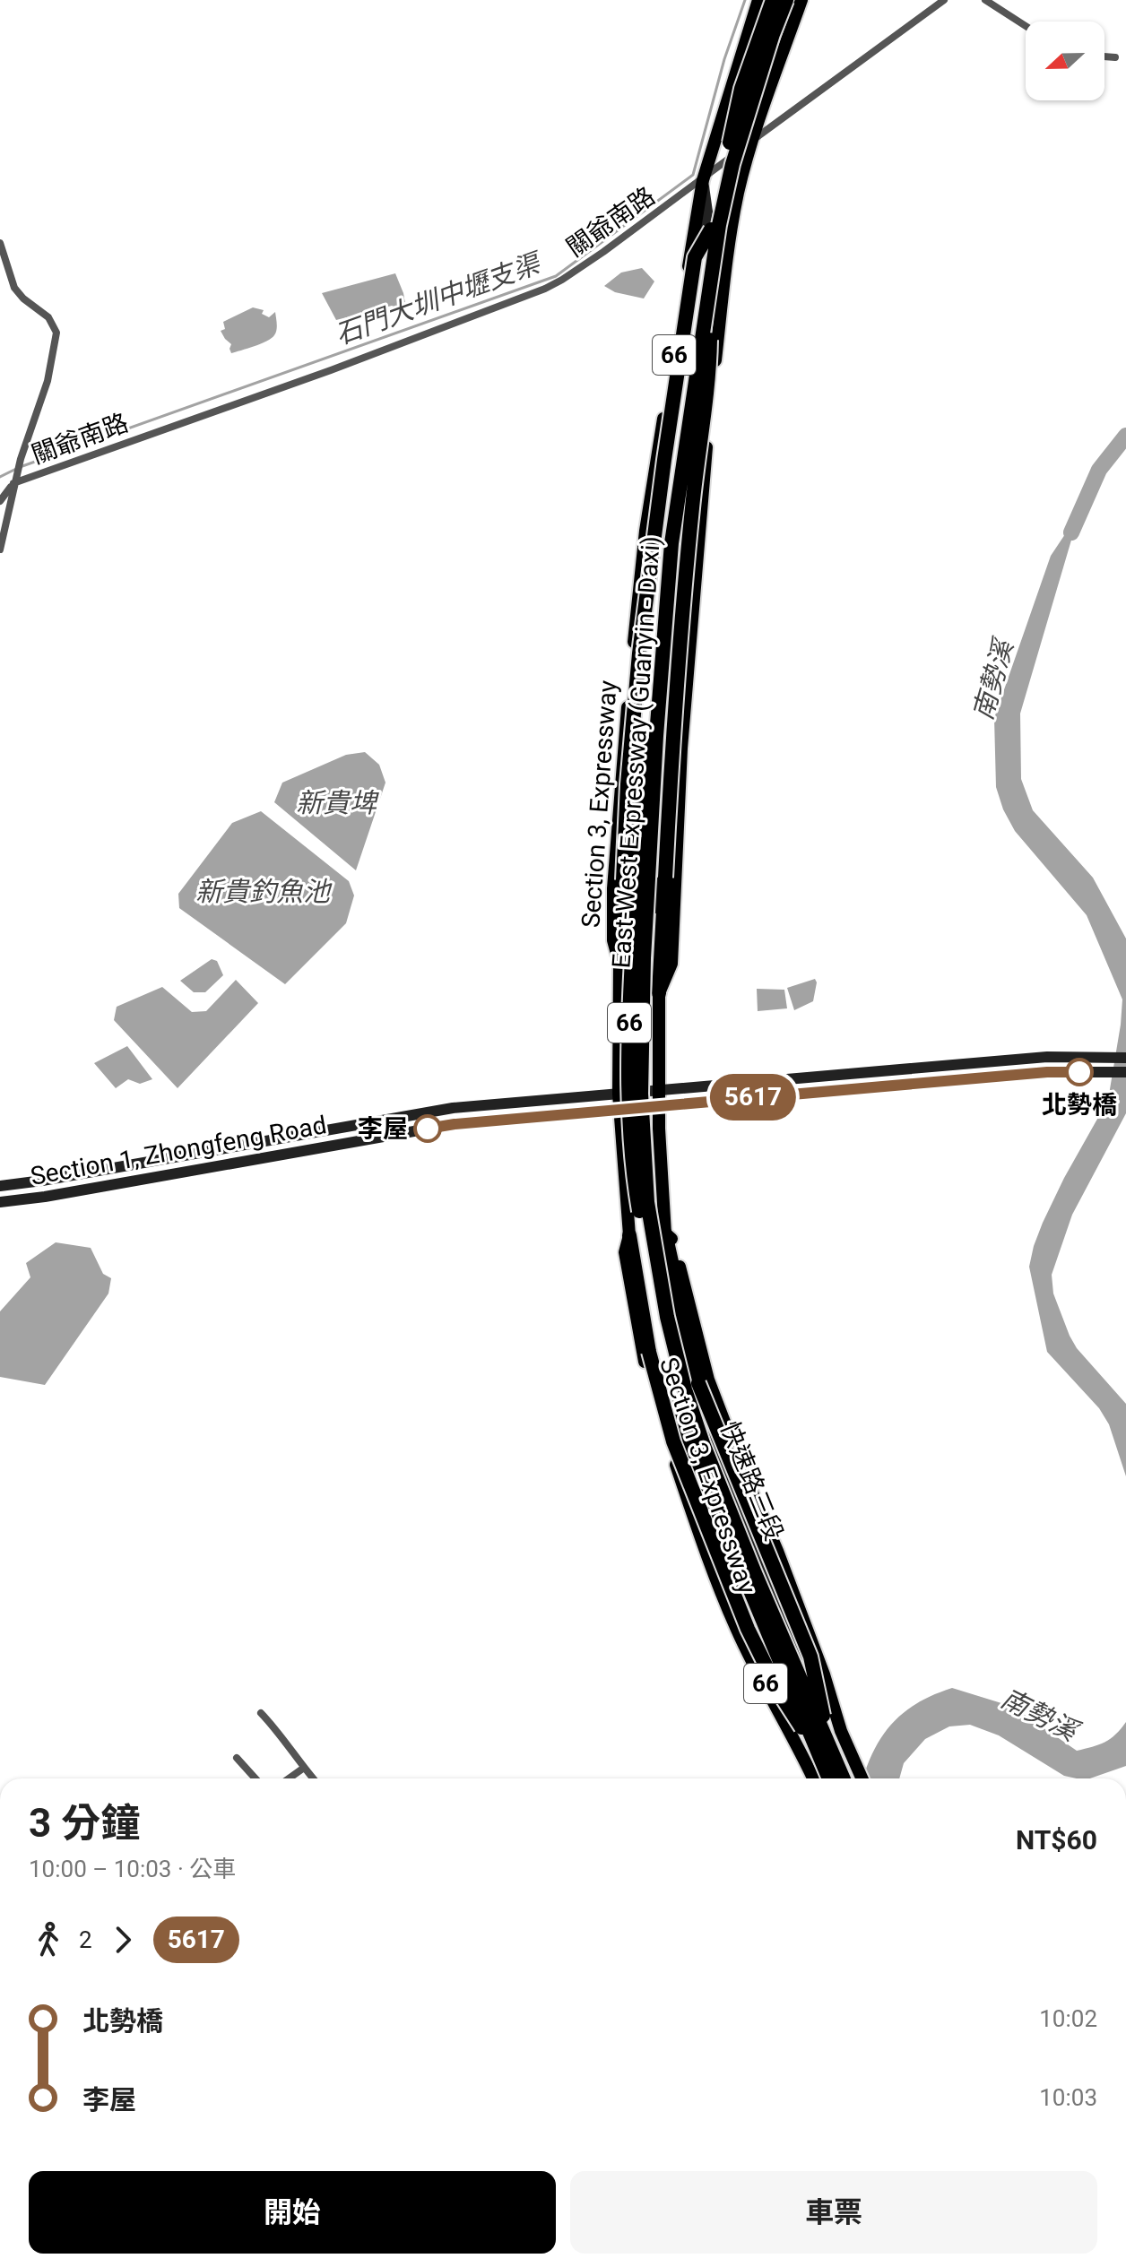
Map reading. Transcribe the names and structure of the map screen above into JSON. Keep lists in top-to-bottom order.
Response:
{
  "streets": {
    "highway": ["66", "East-West Expressway (Guanyin - Daxi)"],
    "main road": ["Section 3, Expressway"],
    "street": ["關爺南路", "Section 1, Zhongfeng Road", "快速路三段"]
  },
  "crossings": [
    ["關爺南路", "66"],
    ["關爺南路", "Section 3, Expressway"],
    ["66", "Section 3, Expressway"],
    ["66", "快速路三段"],
    ["Section 3, Expressway", "Section 1, Zhongfeng Road"],
    ["Section 3, Expressway", "快速路三段"]
  ],
  "water": [
    "石門大圳中壢支渠",
    "南勢溪",
    "新貴埤",
    "新貴釣魚池"
  ],
  "places": ["北勢橋", "李屋"],
  "lines": ["bus line 5617"],
  "north": "left",
  "page": {
    "on_map": "5617",
    "heading": ["3 分鐘", "10:00 – 10:03 · 公車", "NT$60"],
    "legs": ["2", "5617"],
    "list": [
      {
        "name": "北勢橋",
        "value": "10:02"
      },
      {
        "name": "李屋",
        "value": "10:03"
      }
    ],
    "buttons": ["開始", "車票"]
  }
}
